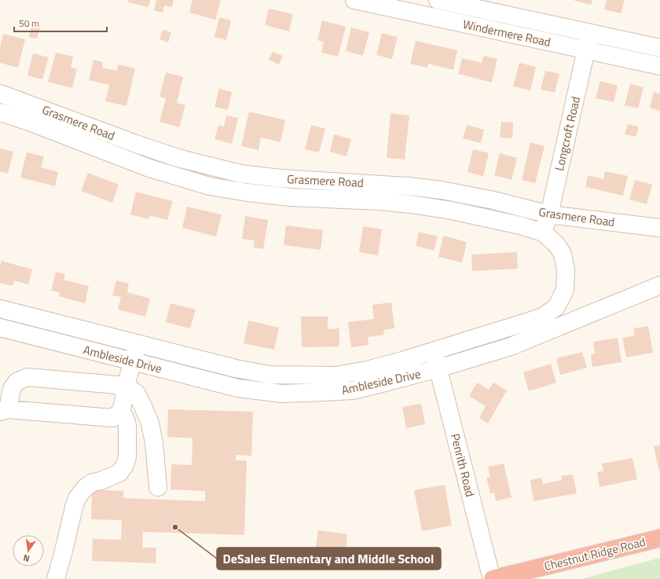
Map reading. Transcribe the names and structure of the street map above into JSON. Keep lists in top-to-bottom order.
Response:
{
  "streets": {
    "highway": ["Chestnut Ridge Road"],
    "street": [
      "Windermere Road",
      "Grasmere Road",
      "Longcroft Road",
      "Ambleside Drive",
      "Penrith Road"
    ]
  },
  "crossings": [
    ["Windermere Road", "Longcroft Road"],
    ["Grasmere Road", "Longcroft Road"],
    ["Grasmere Road", "Ambleside Drive"],
    ["Longcroft Road", "Ambleside Drive"],
    ["Ambleside Drive", "Penrith Road"],
    ["Penrith Road", "Chestnut Ridge Road"]
  ],
  "places": ["DeSales Elementary and Middle School"],
  "scale_bar": "50 m",
  "north": "bottom"
}
